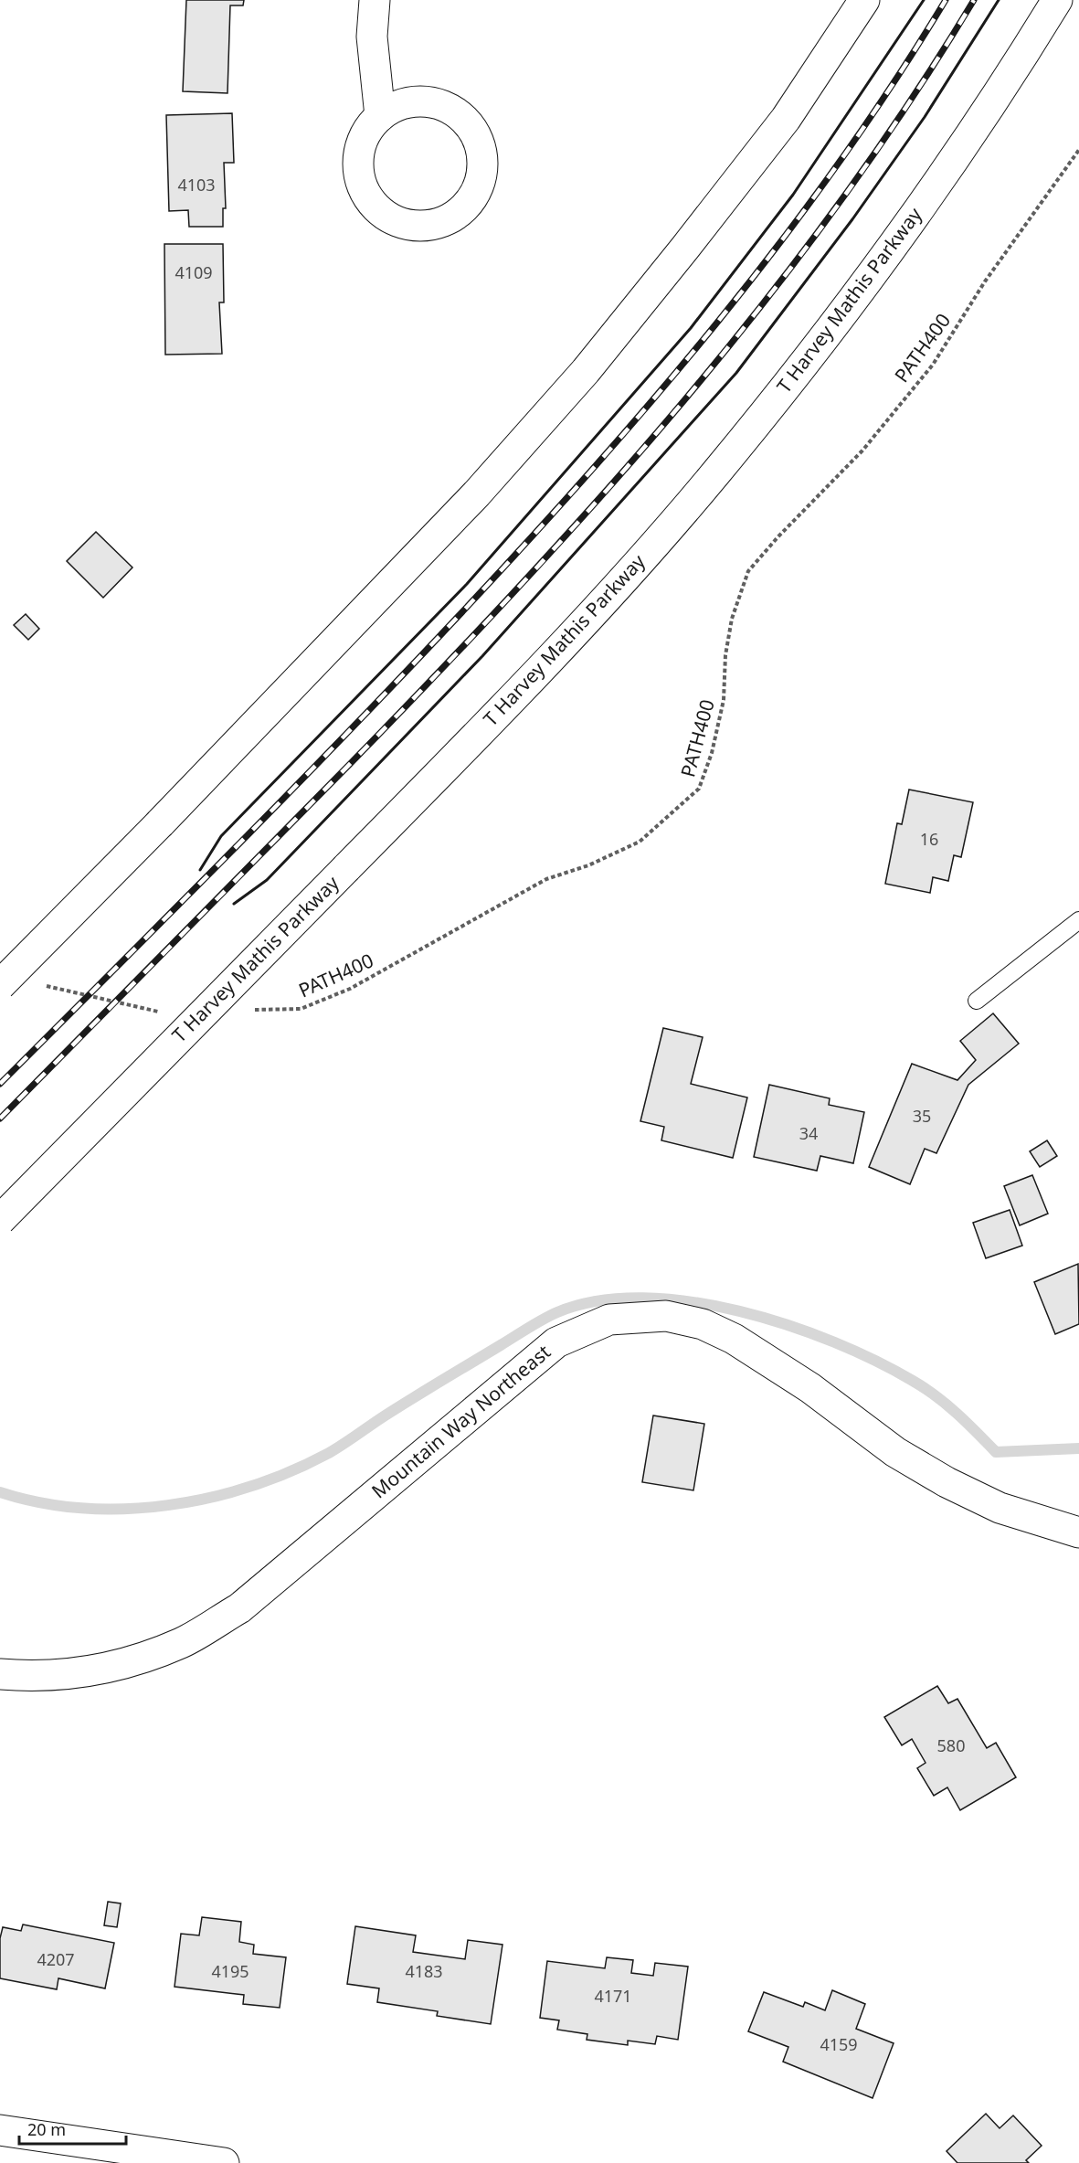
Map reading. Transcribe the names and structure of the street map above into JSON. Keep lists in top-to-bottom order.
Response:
{
  "streets": {
    "main road": ["T Harvey Mathis Parkway", "Mountain Way Northeast"],
    "path": ["PATH400"]
  },
  "house_numbers": [
    "4103",
    "4109",
    "16",
    "35",
    "34",
    "580",
    "4207",
    "4195",
    "4183",
    "4171",
    "4159"
  ],
  "scale_bar": "20 m"
}
